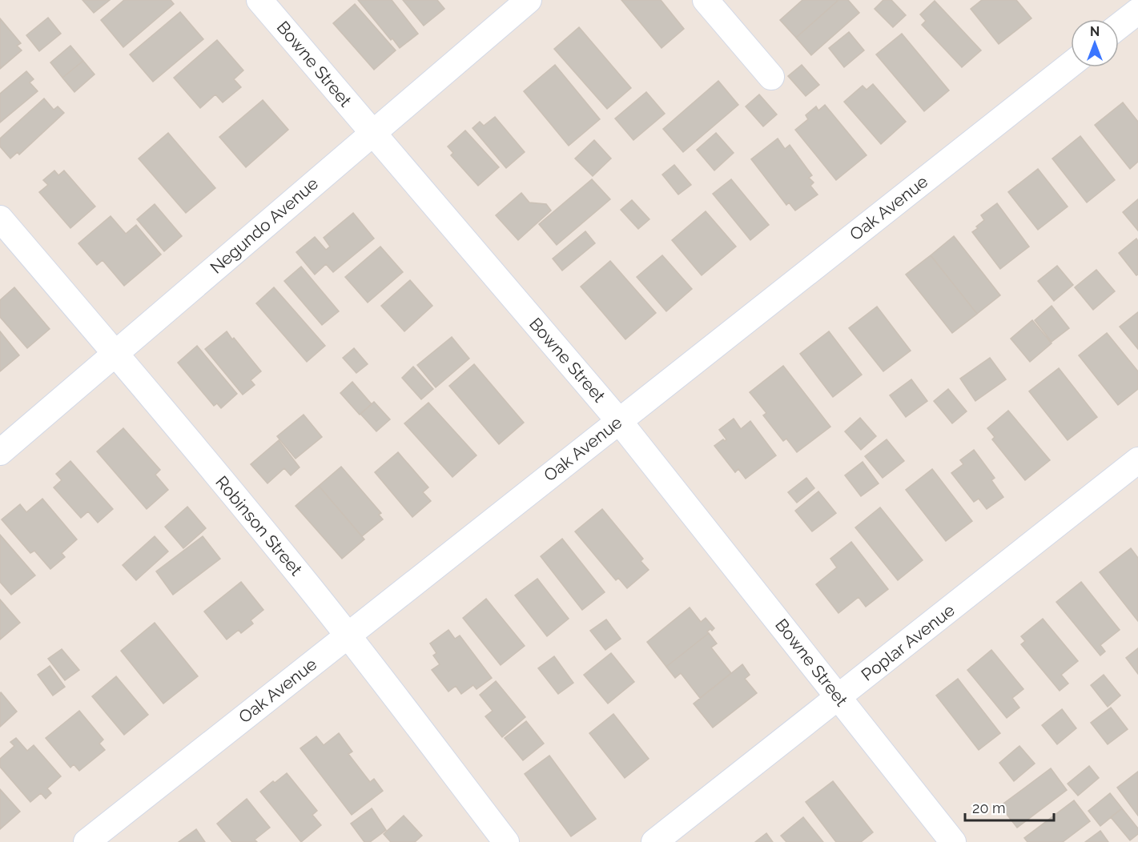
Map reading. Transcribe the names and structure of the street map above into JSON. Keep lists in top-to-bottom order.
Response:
{
  "streets": {
    "street": [
      "Bowne Street",
      "Oak Avenue",
      "Negundo Avenue",
      "Robinson Street",
      "Poplar Avenue"
    ]
  },
  "crossings": [
    ["Bowne Street", "Oak Avenue"],
    ["Bowne Street", "Negundo Avenue"],
    ["Bowne Street", "Poplar Avenue"],
    ["Oak Avenue", "Robinson Street"],
    ["Negundo Avenue", "Robinson Street"]
  ],
  "scale_bar": "20 m",
  "north": "top"
}
